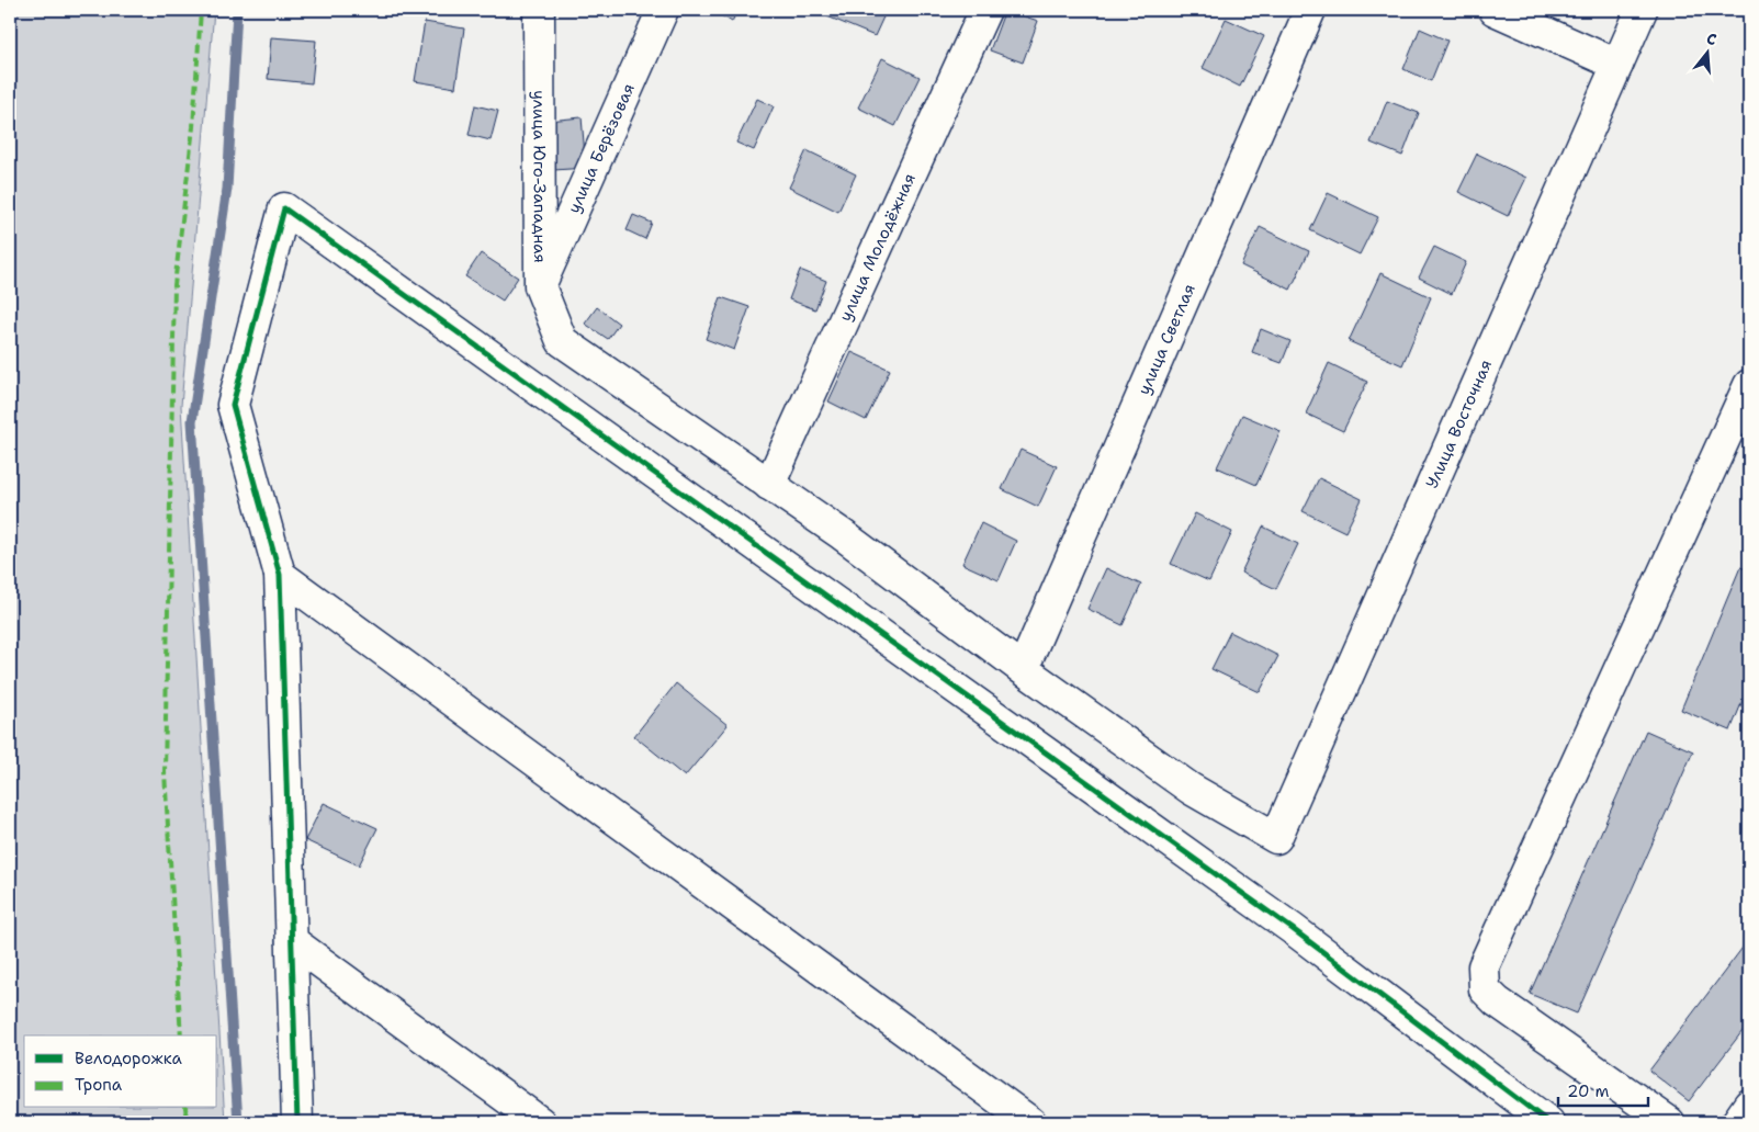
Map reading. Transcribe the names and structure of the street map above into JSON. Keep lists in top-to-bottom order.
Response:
{
  "streets": {
    "street": [
      "улица Берёзовая",
      "улица Юго-Западная",
      "улица Молодёжная",
      "улица Светлая",
      "Улица Восточная"
    ]
  },
  "crossings": [
    ["улица Берёзовая", "улица Юго-Западная"],
    ["улица Юго-Западная", "улица Молодёжная"],
    ["улица Светлая", "Улица Восточная"]
  ],
  "legend": ["Велодорожка", "Тропа"],
  "scale_bar": "20 m",
  "north": "top"
}
